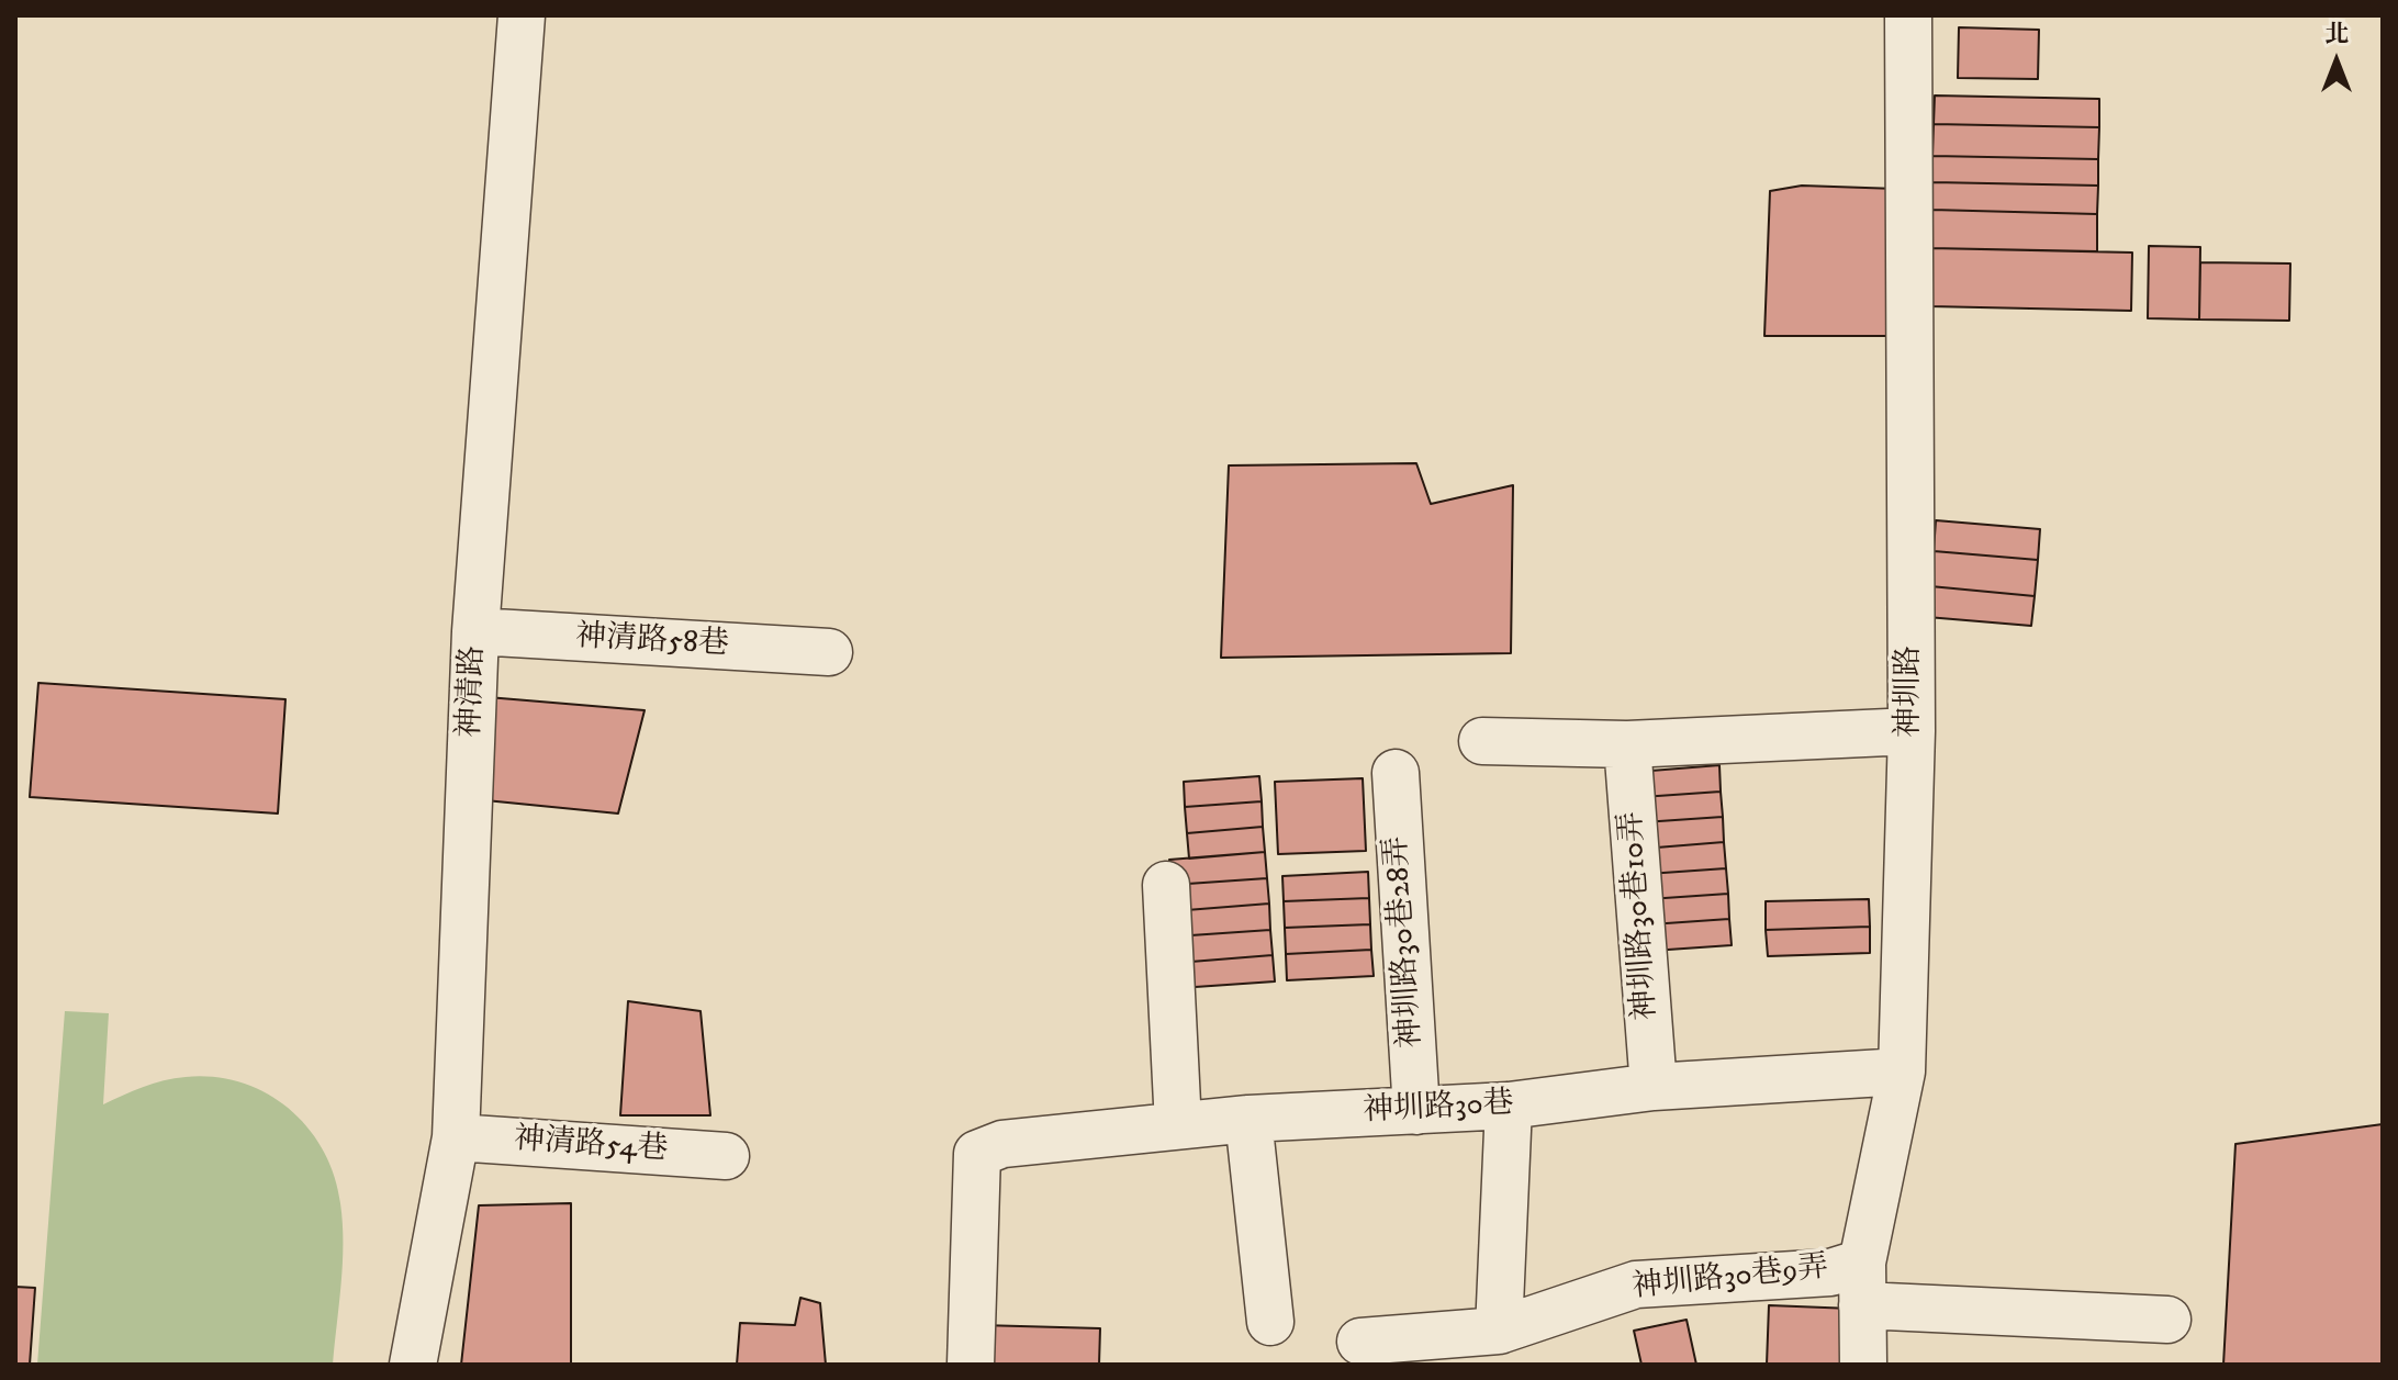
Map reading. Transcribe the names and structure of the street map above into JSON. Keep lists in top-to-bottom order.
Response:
{
  "streets": {
    "street": [
      "神清路58巷",
      "神清路",
      "神圳路",
      "神圳路30巷10弄",
      "神圳路30巷28弄",
      "神圳路30巷",
      "神清路54巷",
      "神圳路30巷9弄"
    ]
  },
  "crossings": [
    ["神清路58巷", "神清路"],
    ["神清路", "神清路54巷"],
    ["神圳路", "神圳路30巷"],
    ["神圳路", "神圳路30巷9弄"],
    ["神圳路30巷10弄", "神圳路30巷"],
    ["神圳路30巷28弄", "神圳路30巷"]
  ],
  "north": "top"
}
